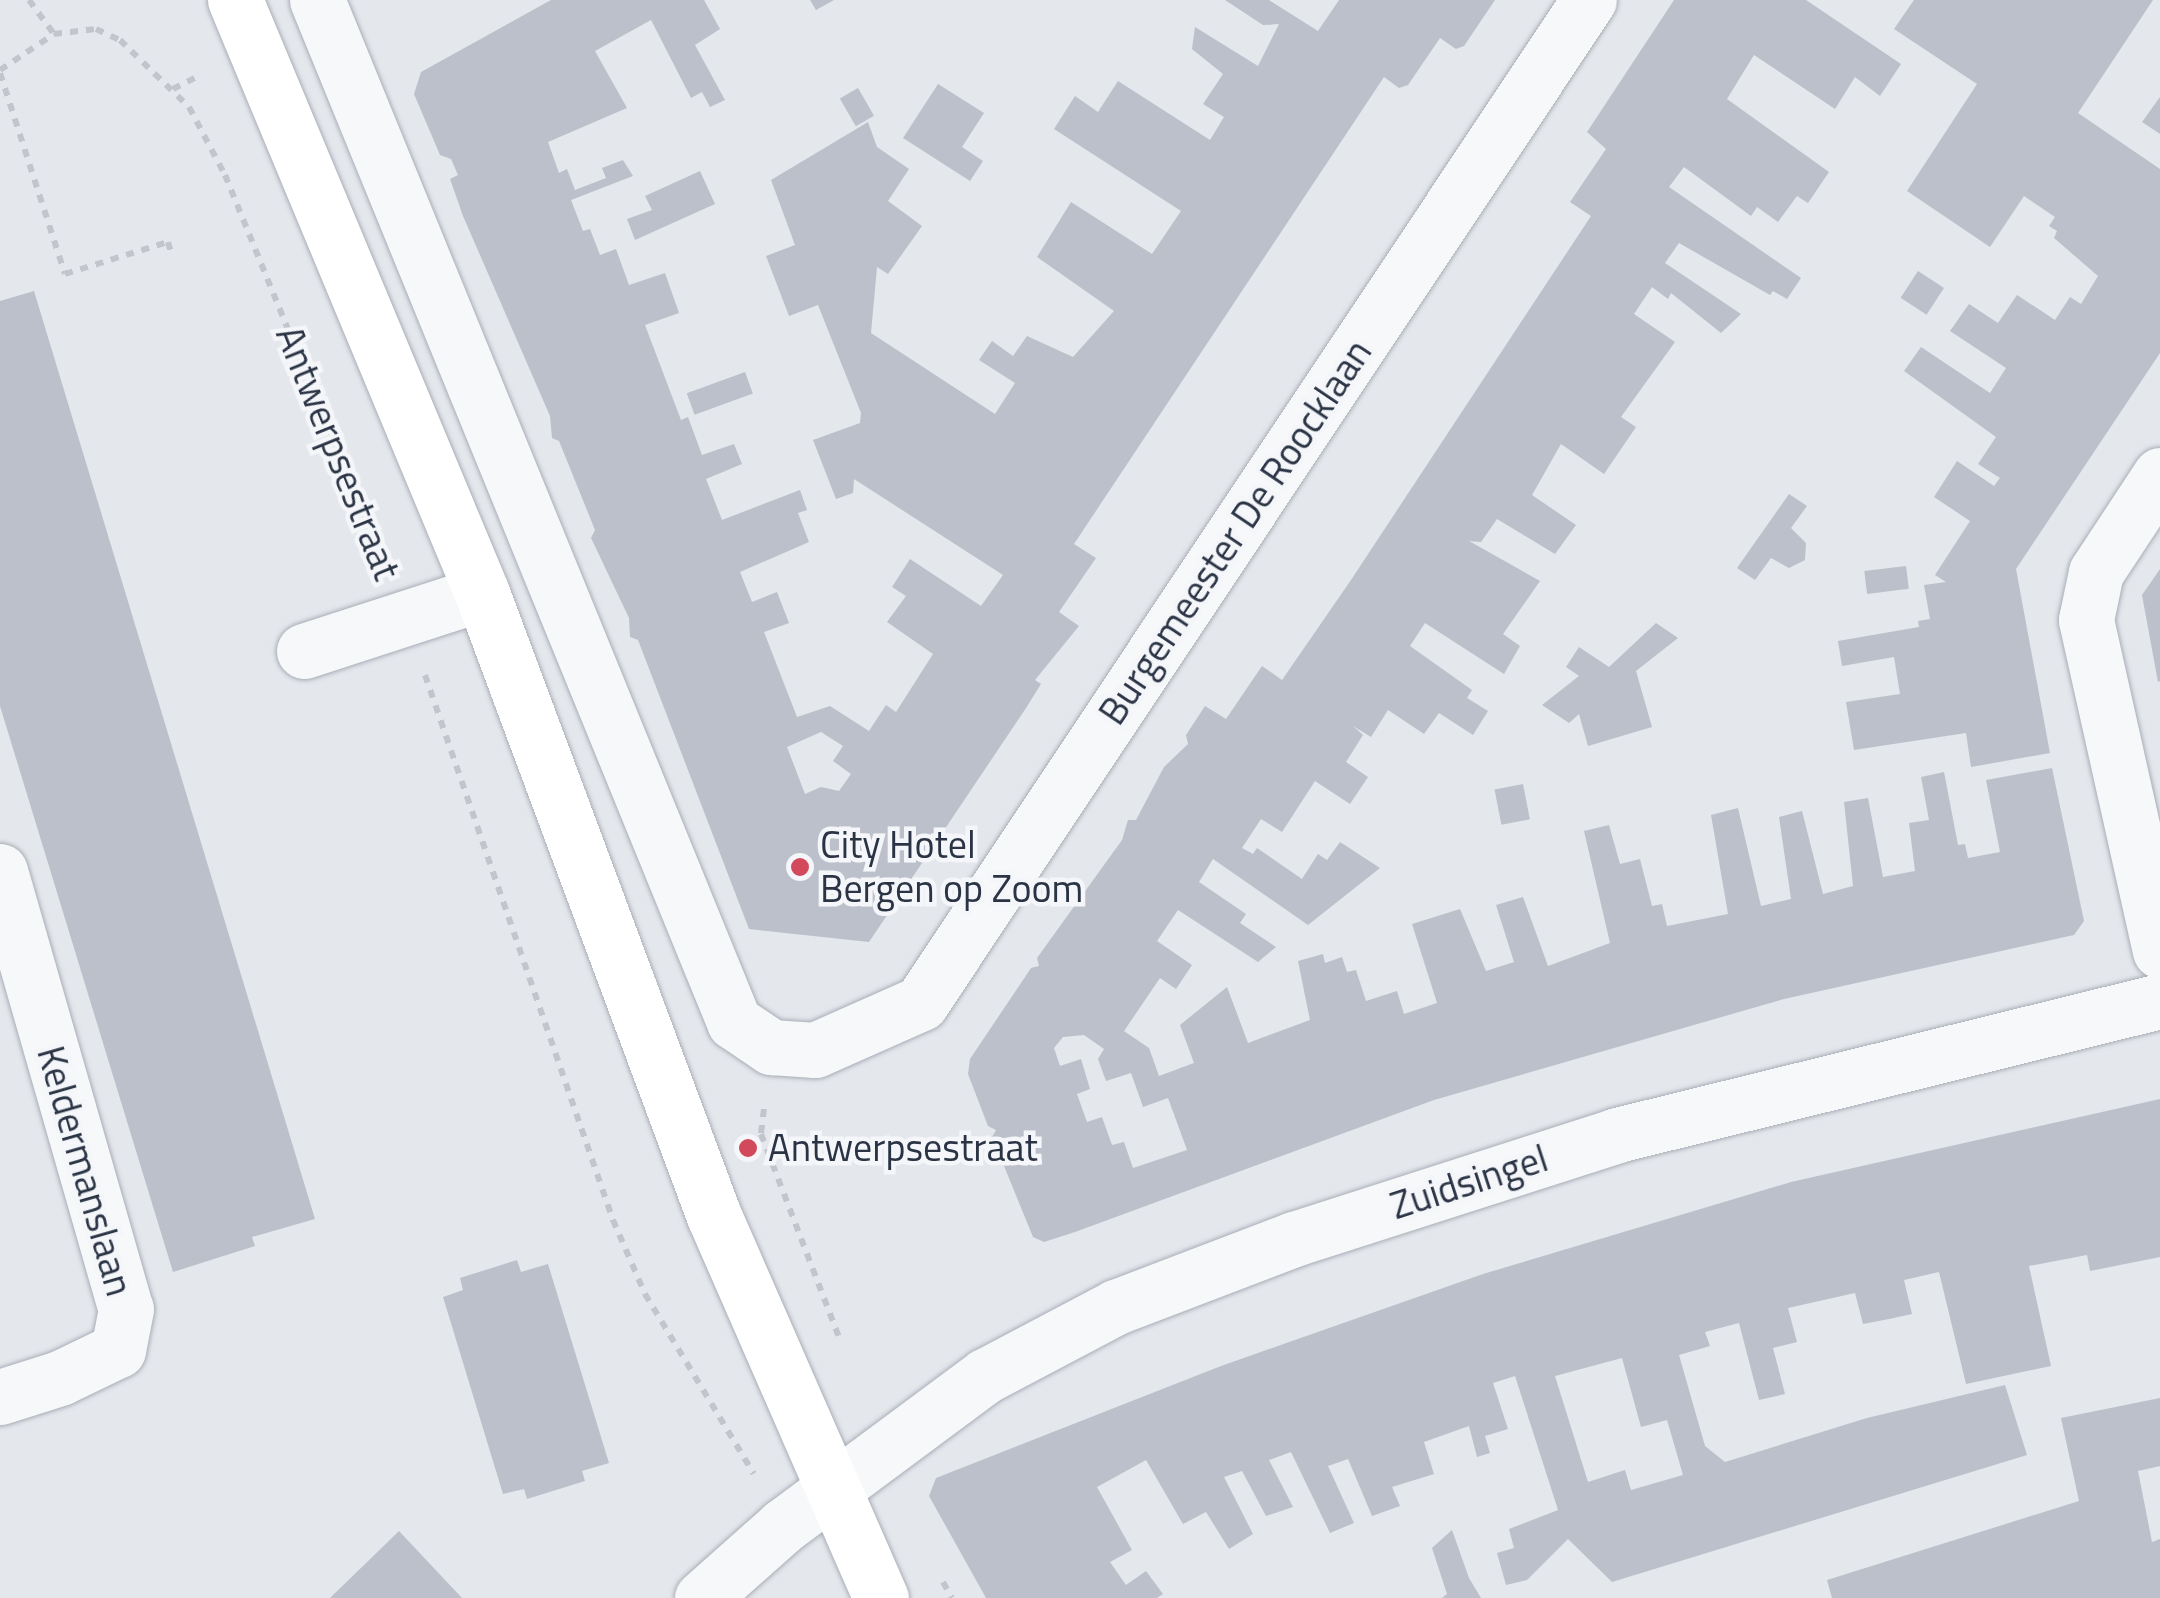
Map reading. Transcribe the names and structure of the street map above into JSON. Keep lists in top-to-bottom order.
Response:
{
  "streets": {
    "main road": ["Antwerpsestraat"],
    "street": ["Burgemeester De Roocklaan", "Keldermanslaan", "Zuidsingel"]
  },
  "crossings": [
    ["Antwerpsestraat", "Zuidsingel"]
  ],
  "places": ["City Hotel Bergen op Zoom", "Antwerpsestraat"]
}
